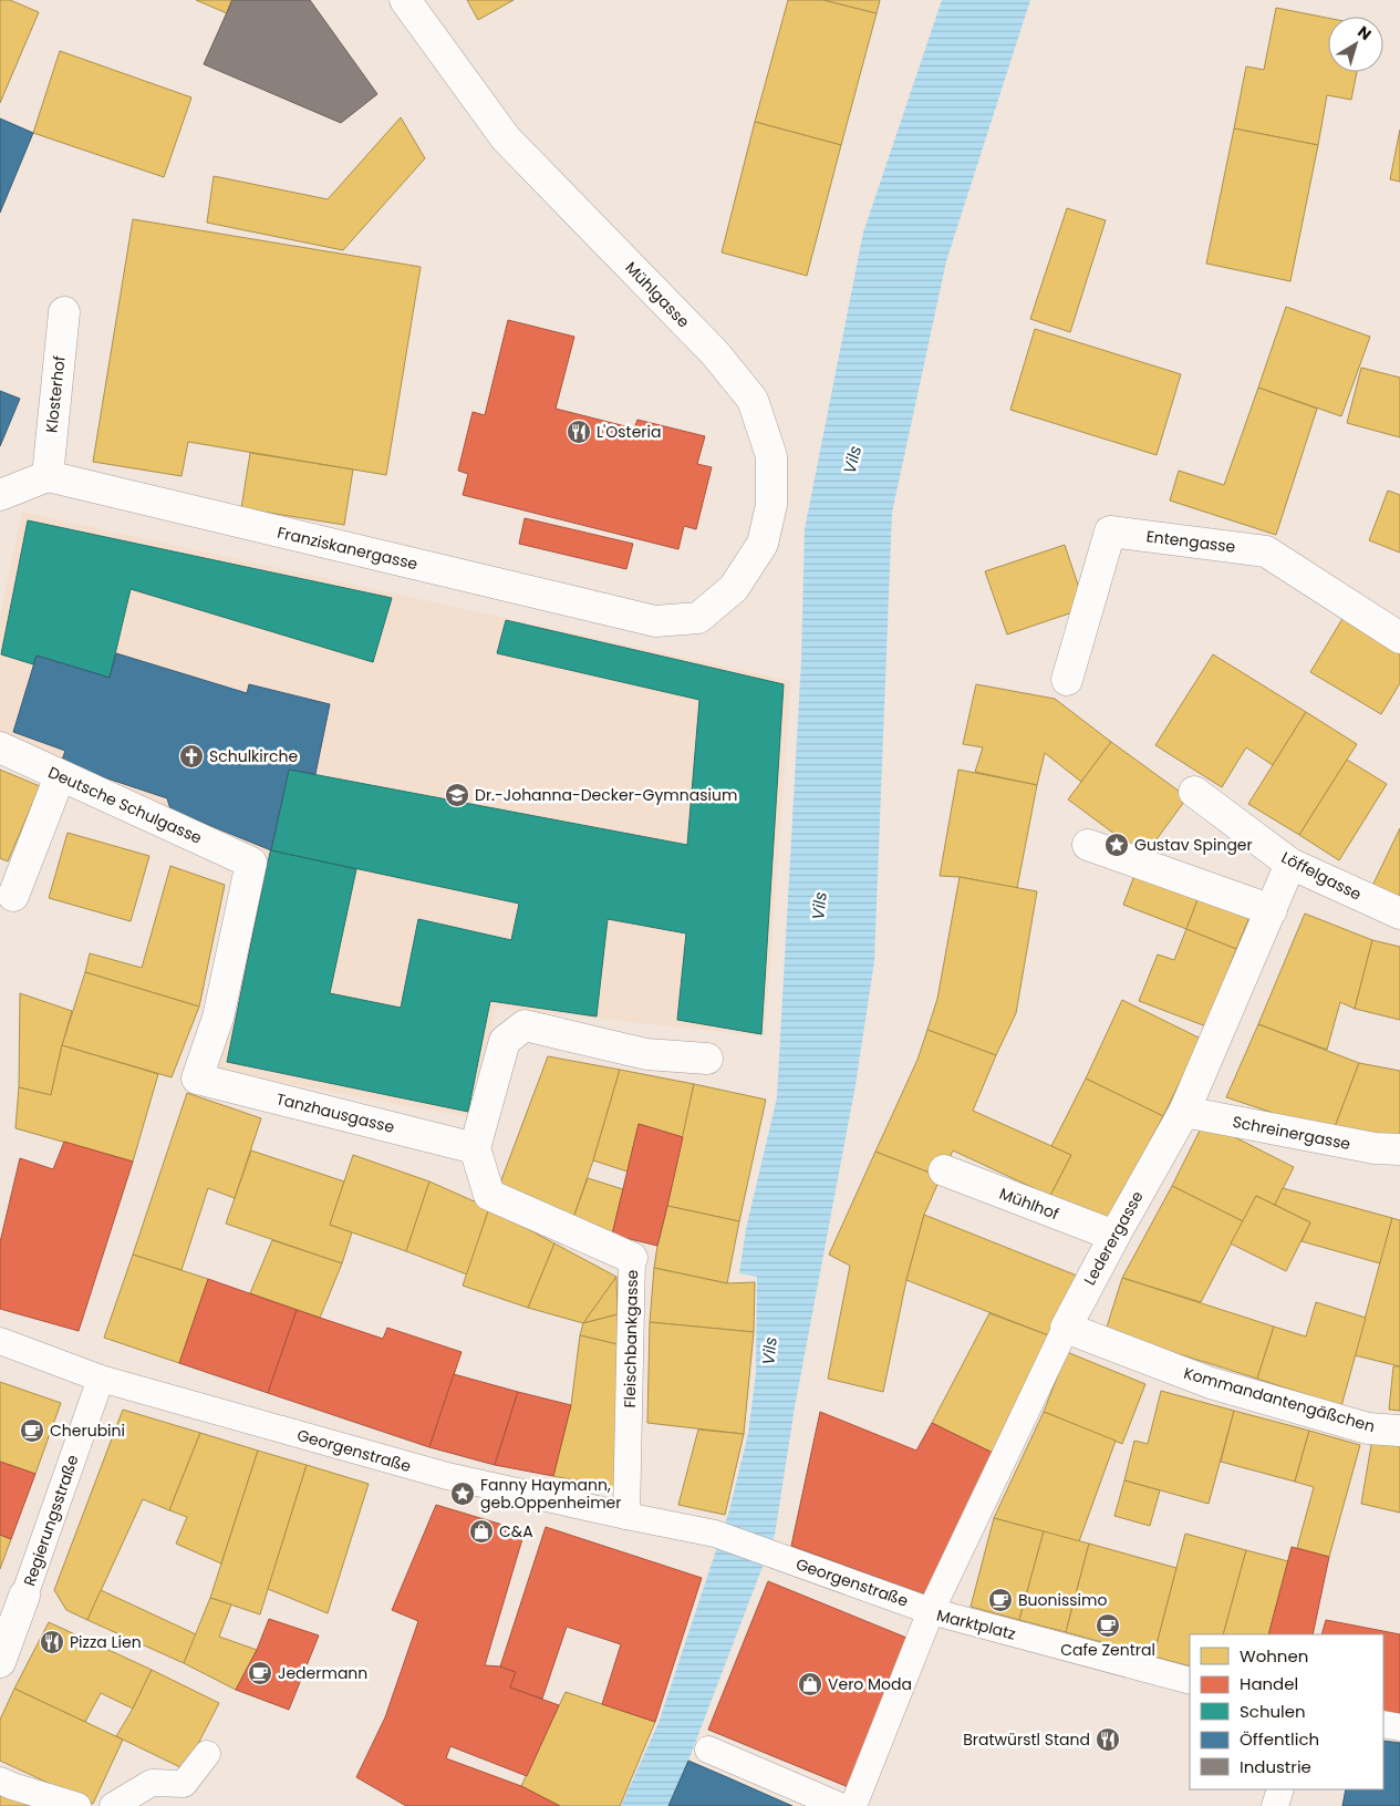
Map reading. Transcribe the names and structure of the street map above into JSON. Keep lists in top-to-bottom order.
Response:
{
  "streets": {
    "street": [
      "Mühlgasse",
      "Klosterhof",
      "Entengasse",
      "Franziskanergasse",
      "Deutsche Schulgasse",
      "Löffelgasse",
      "Tanzhausgasse",
      "Schreinergasse",
      "Mühlhof",
      "Lederergasse",
      "Fleischbankgasse",
      "Kommandantengäßchen",
      "Georgenstraße",
      "Regierungsstraße",
      "Marktplatz"
    ]
  },
  "crossings": [
    ["Mühlgasse", "Franziskanergasse"],
    ["Klosterhof", "Franziskanergasse"],
    ["Deutsche Schulgasse", "Tanzhausgasse"],
    ["Löffelgasse", "Lederergasse"],
    ["Tanzhausgasse", "Fleischbankgasse"],
    ["Schreinergasse", "Lederergasse"],
    ["Mühlhof", "Lederergasse"],
    ["Lederergasse", "Kommandantengäßchen"],
    ["Lederergasse", "Georgenstraße"],
    ["Lederergasse", "Marktplatz"],
    ["Fleischbankgasse", "Georgenstraße"],
    ["Georgenstraße", "Regierungsstraße"],
    ["Georgenstraße", "Marktplatz"]
  ],
  "water": ["Vils"],
  "places": {
    "restaurant": ["L'Osteria", "Pizza Lien", "Bratwürstl Stand"],
    "church": ["Schulkirche"],
    "school or university": ["Dr.-Johanna-Decker-Gymnasium"],
    "place": ["Gustav Spinger", "Fanny Haymann, geb.Oppenheimer"],
    "cafe": [
      "Cherubini",
      "Buonissimo",
      "Cafe Zentral",
      "Jedermann"
    ],
    "shop": ["C&A", "Vero Moda"]
  },
  "legend": [
    "Wohnen",
    "Handel",
    "Schulen",
    "Öffentlich",
    "Industrie"
  ],
  "north": "top right"
}
